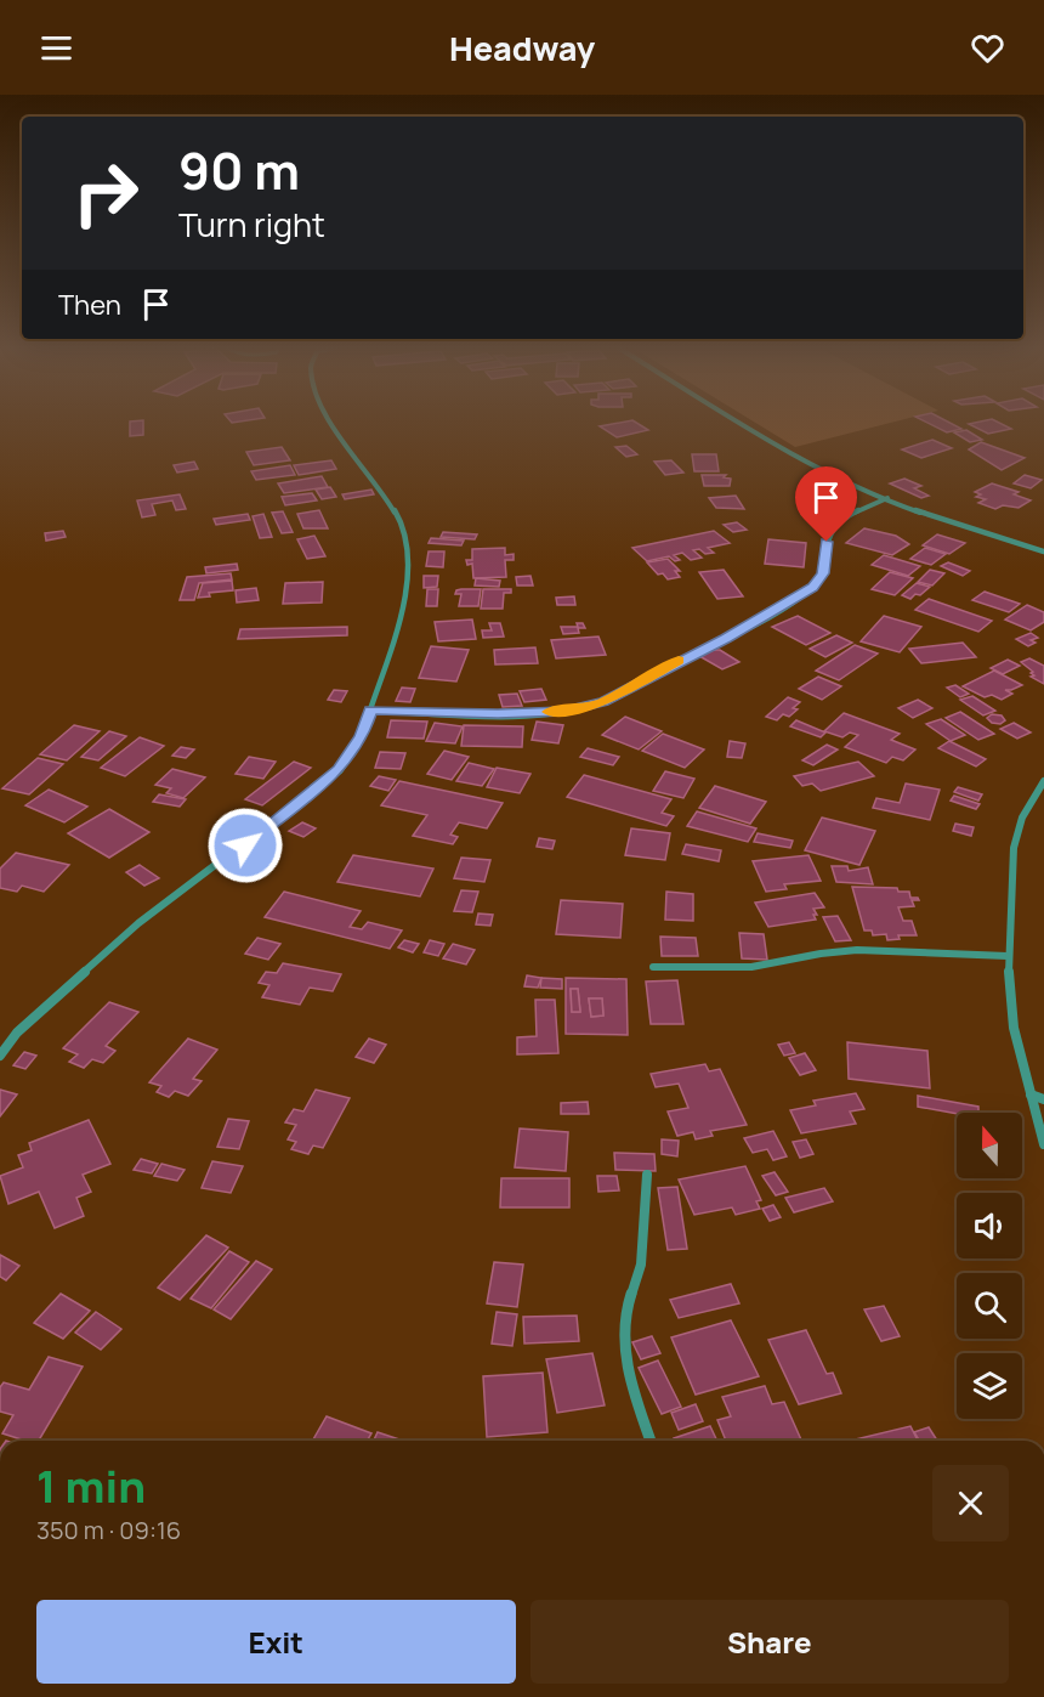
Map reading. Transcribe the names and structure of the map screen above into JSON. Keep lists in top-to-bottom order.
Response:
{
  "north": "top",
  "page": {
    "header": "Headway",
    "turn": ["90 m", "Turn right"],
    "then": "Then",
    "heading": ["1 min", "350 m · 09:16"],
    "buttons": ["Exit", "Share"]
  }
}
